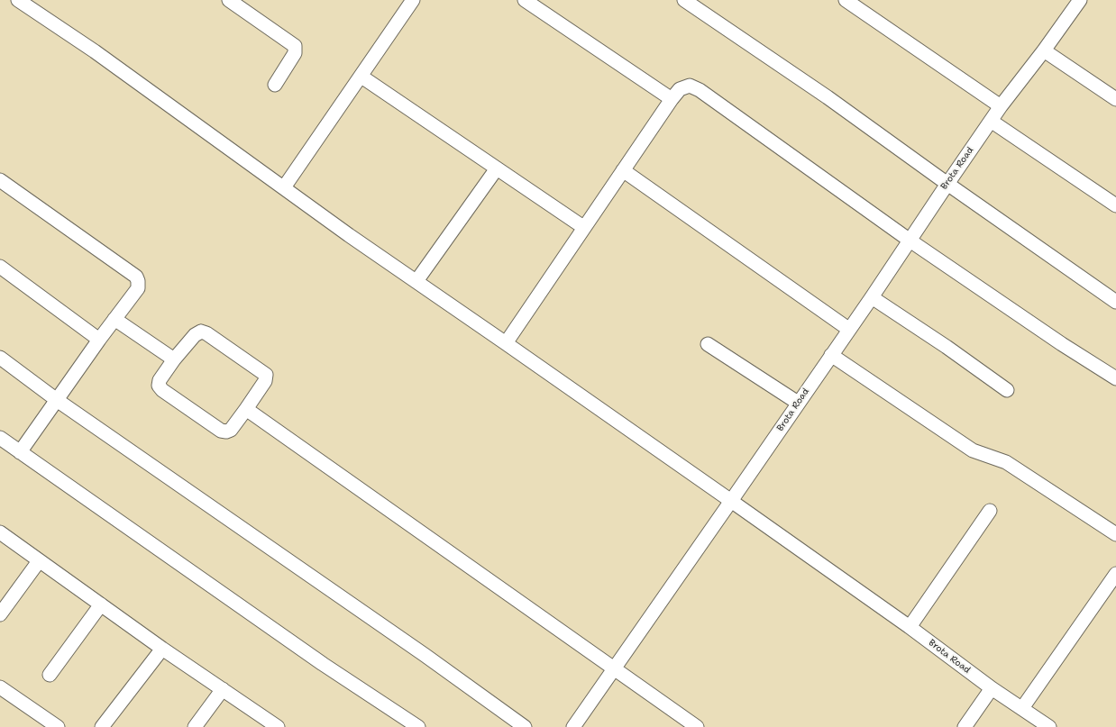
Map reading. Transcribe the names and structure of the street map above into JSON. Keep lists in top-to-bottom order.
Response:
{
  "streets": {
    "street": ["Brota Road"]
  }
}
